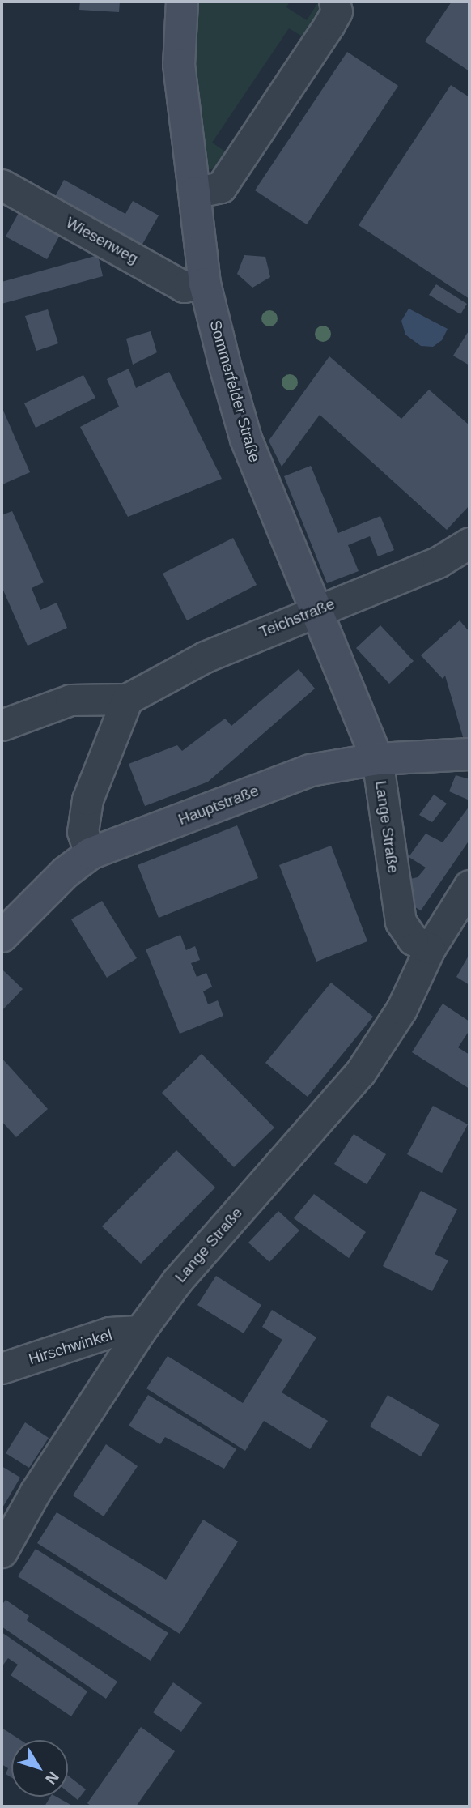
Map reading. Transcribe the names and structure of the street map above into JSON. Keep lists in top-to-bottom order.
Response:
{
  "streets": {
    "street": [
      "Wiesenweg",
      "Sommerfelder Straße",
      "Teichstraße",
      "Hauptstraße",
      "Lange Straße",
      "Hirschwinkel"
    ]
  },
  "crossings": [
    ["Wiesenweg", "Sommerfelder Straße"],
    ["Sommerfelder Straße", "Teichstraße"],
    ["Sommerfelder Straße", "Hauptstraße"],
    ["Sommerfelder Straße", "Lange Straße"],
    ["Hauptstraße", "Lange Straße"],
    ["Lange Straße", "Hirschwinkel"]
  ],
  "north": "bottom right"
}
